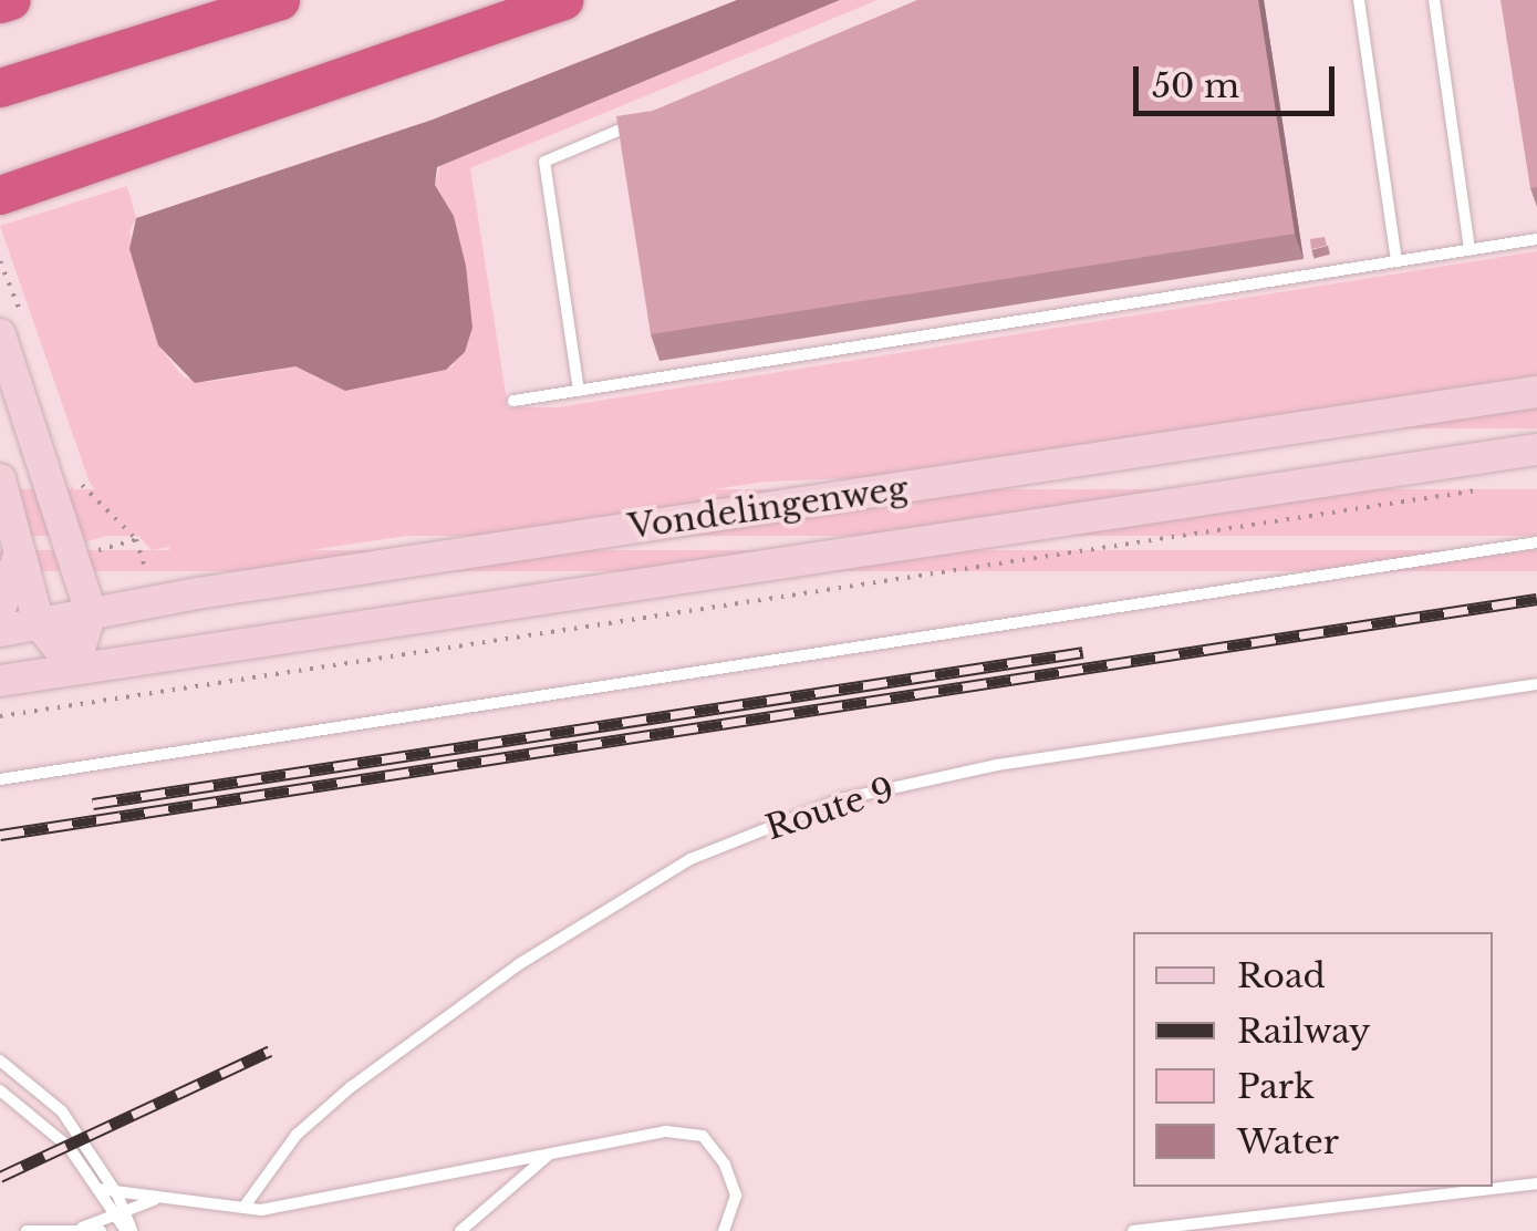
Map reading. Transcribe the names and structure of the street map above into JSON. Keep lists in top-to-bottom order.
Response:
{
  "streets": {
    "main road": ["Vondelingenweg"],
    "lane": ["Route 9"]
  },
  "legend": [
    "Road",
    "Railway",
    "Park",
    "Water"
  ],
  "scale_bar": "50 m"
}
